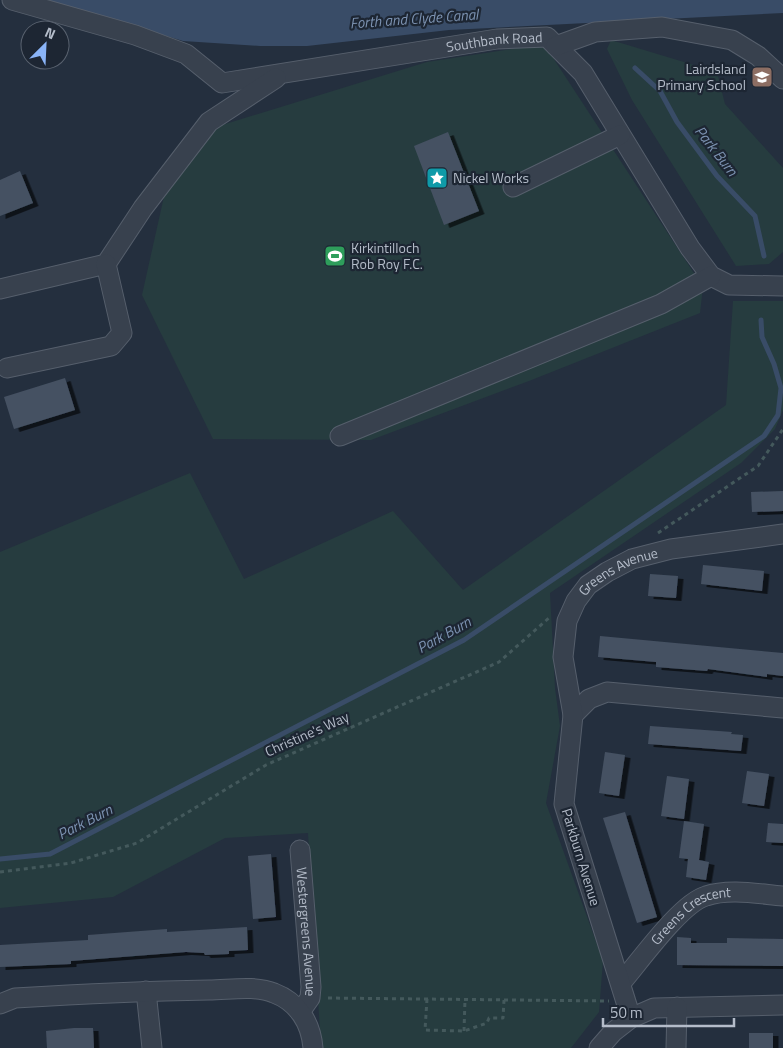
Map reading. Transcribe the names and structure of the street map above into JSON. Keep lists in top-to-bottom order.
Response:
{
  "streets": {
    "street": [
      "Southbank Road",
      "Greens Avenue",
      "Parkburn Avenue",
      "Greens Crescent",
      "Westergreens Avenue"
    ],
    "path": ["Christine's Way"]
  },
  "crossings": [
    ["Greens Avenue", "Parkburn Avenue"],
    ["Parkburn Avenue", "Greens Crescent"]
  ],
  "water": ["Forth and Clyde Canal", "Park Burn"],
  "places": {
    "school or university": ["Lairdsland Primary School"],
    "place": ["Nickel Works"],
    "sports": ["Kirkintilloch Rob Roy F.C."]
  },
  "scale_bar": "50 m",
  "north": "top right"
}
